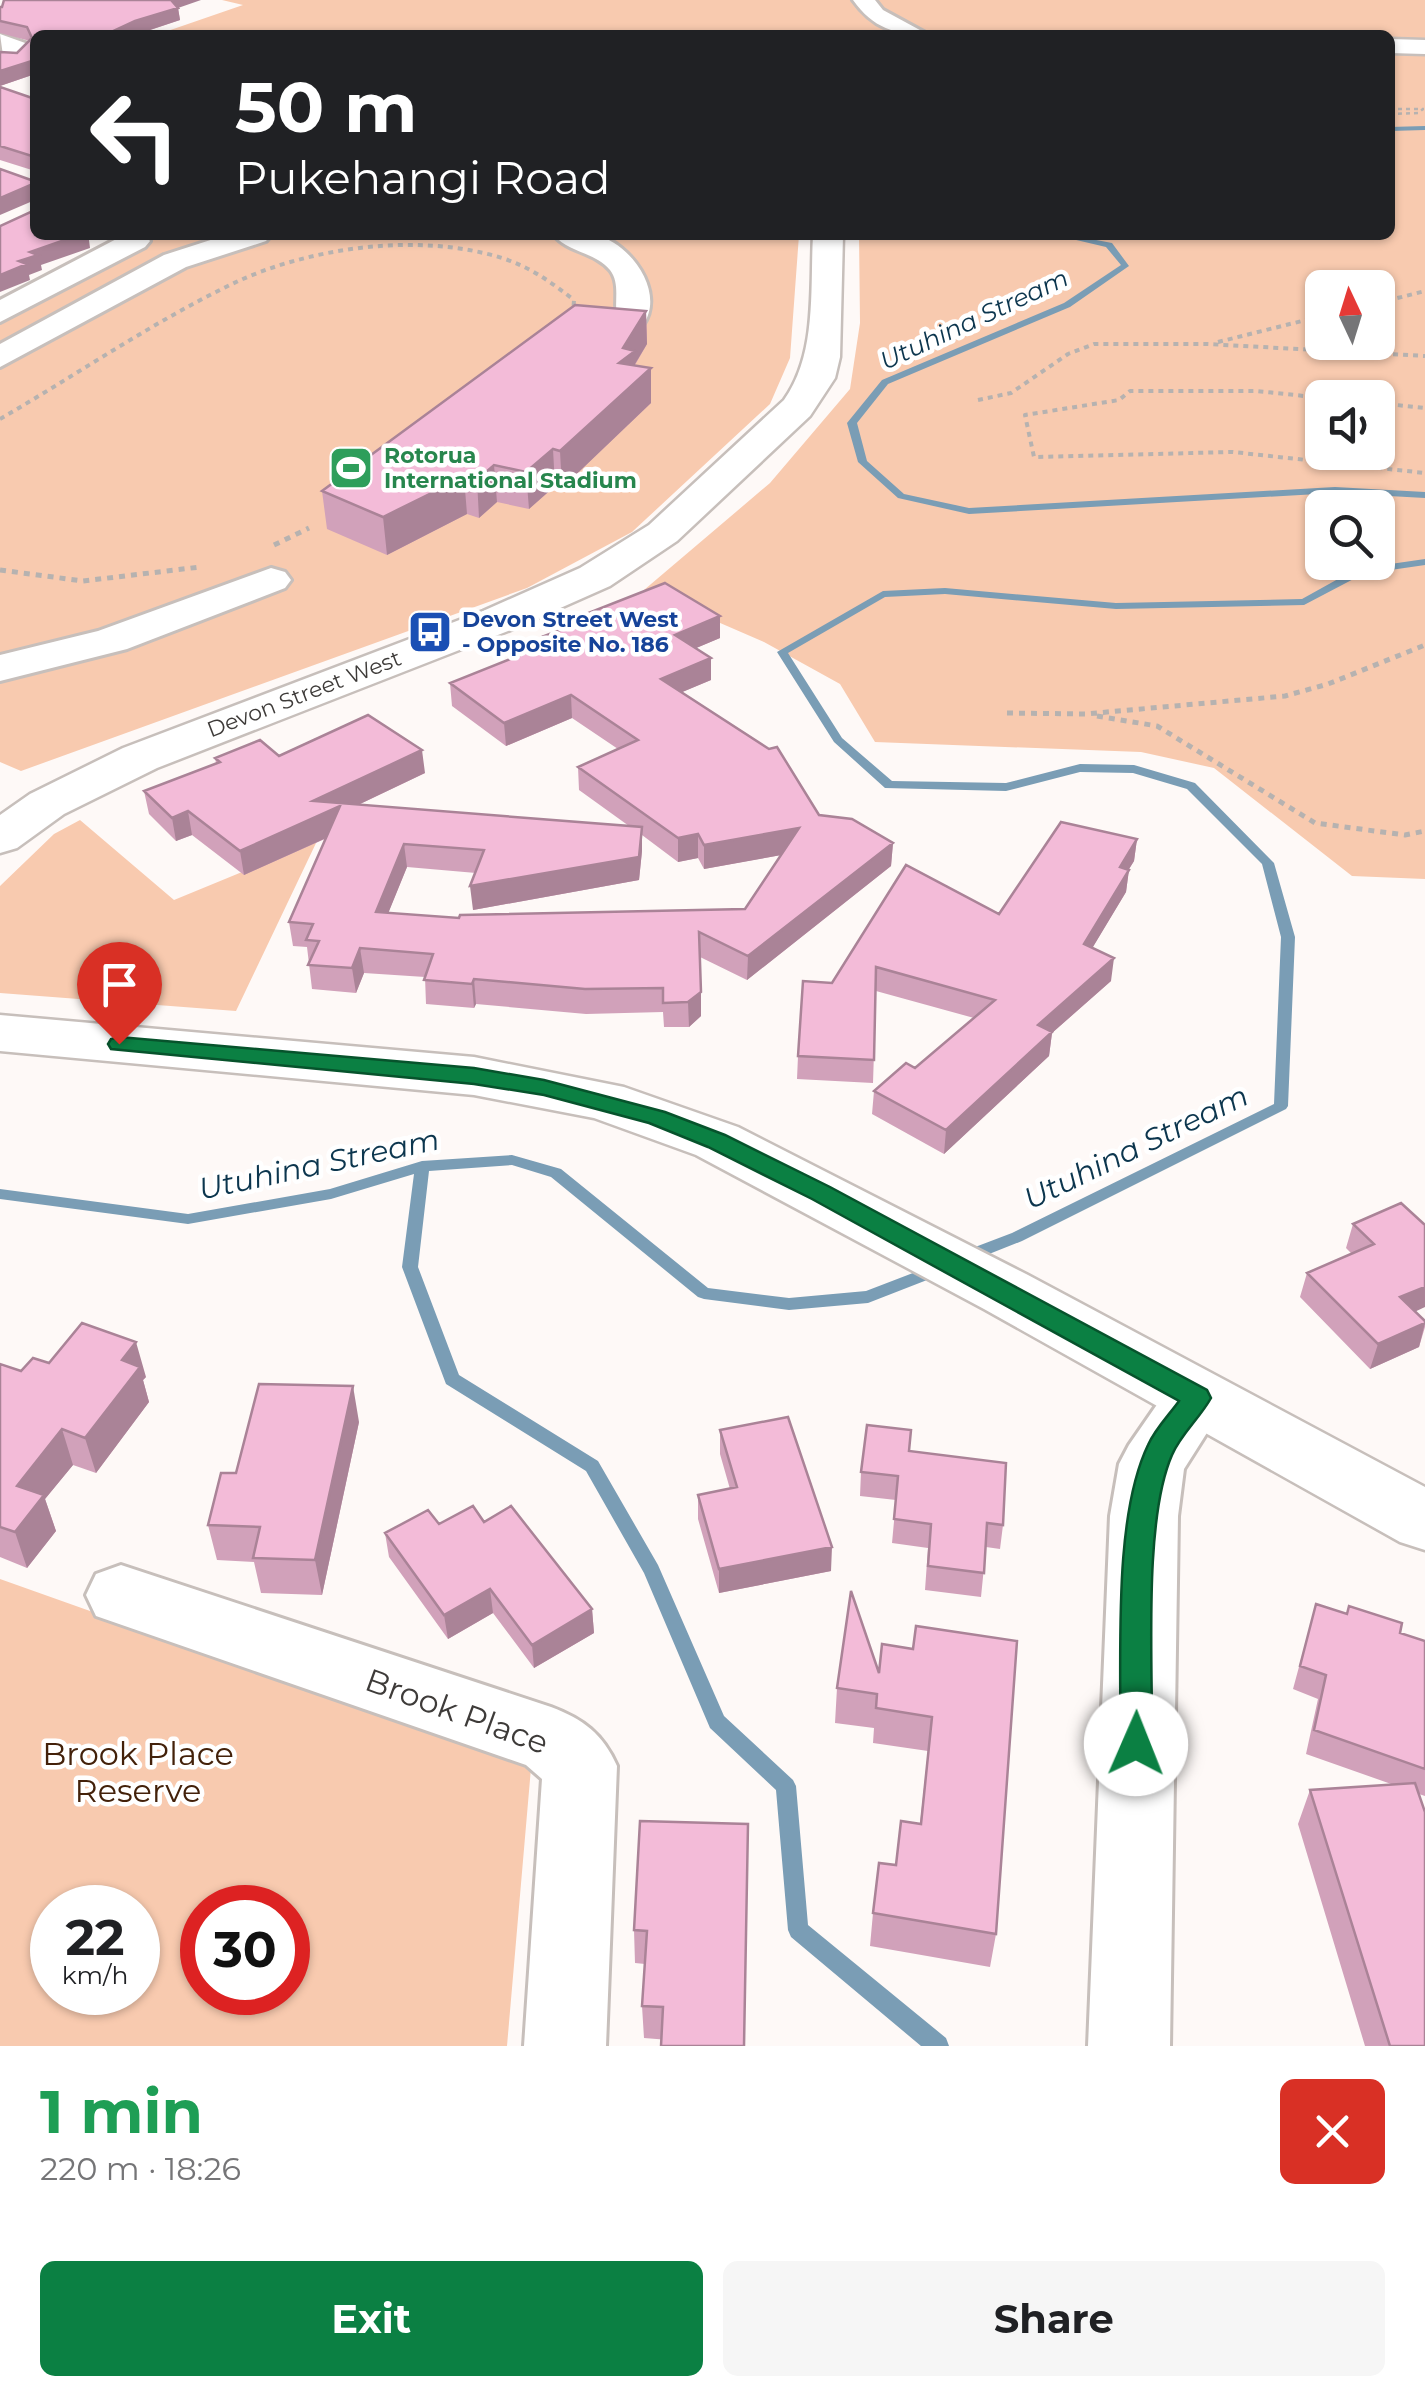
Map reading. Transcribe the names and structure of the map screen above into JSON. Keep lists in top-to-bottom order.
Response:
{
  "streets": {
    "main road": ["Devon Street West"],
    "street": ["Brook Place"]
  },
  "water": ["Utuhina Stream"],
  "parks": ["Brook Place Reserve"],
  "places": {
    "sports": ["Rotorua International Stadium"],
    "bus stop": ["Devon Street West - Opposite No. 186"]
  },
  "north": "top",
  "page": {
    "turn": ["50 m", "Pukehangi Road"],
    "speed": "22 km/h",
    "limit": "30",
    "heading": ["1 min", "220 m · 18:26"],
    "buttons": ["Exit", "Share"]
  }
}
